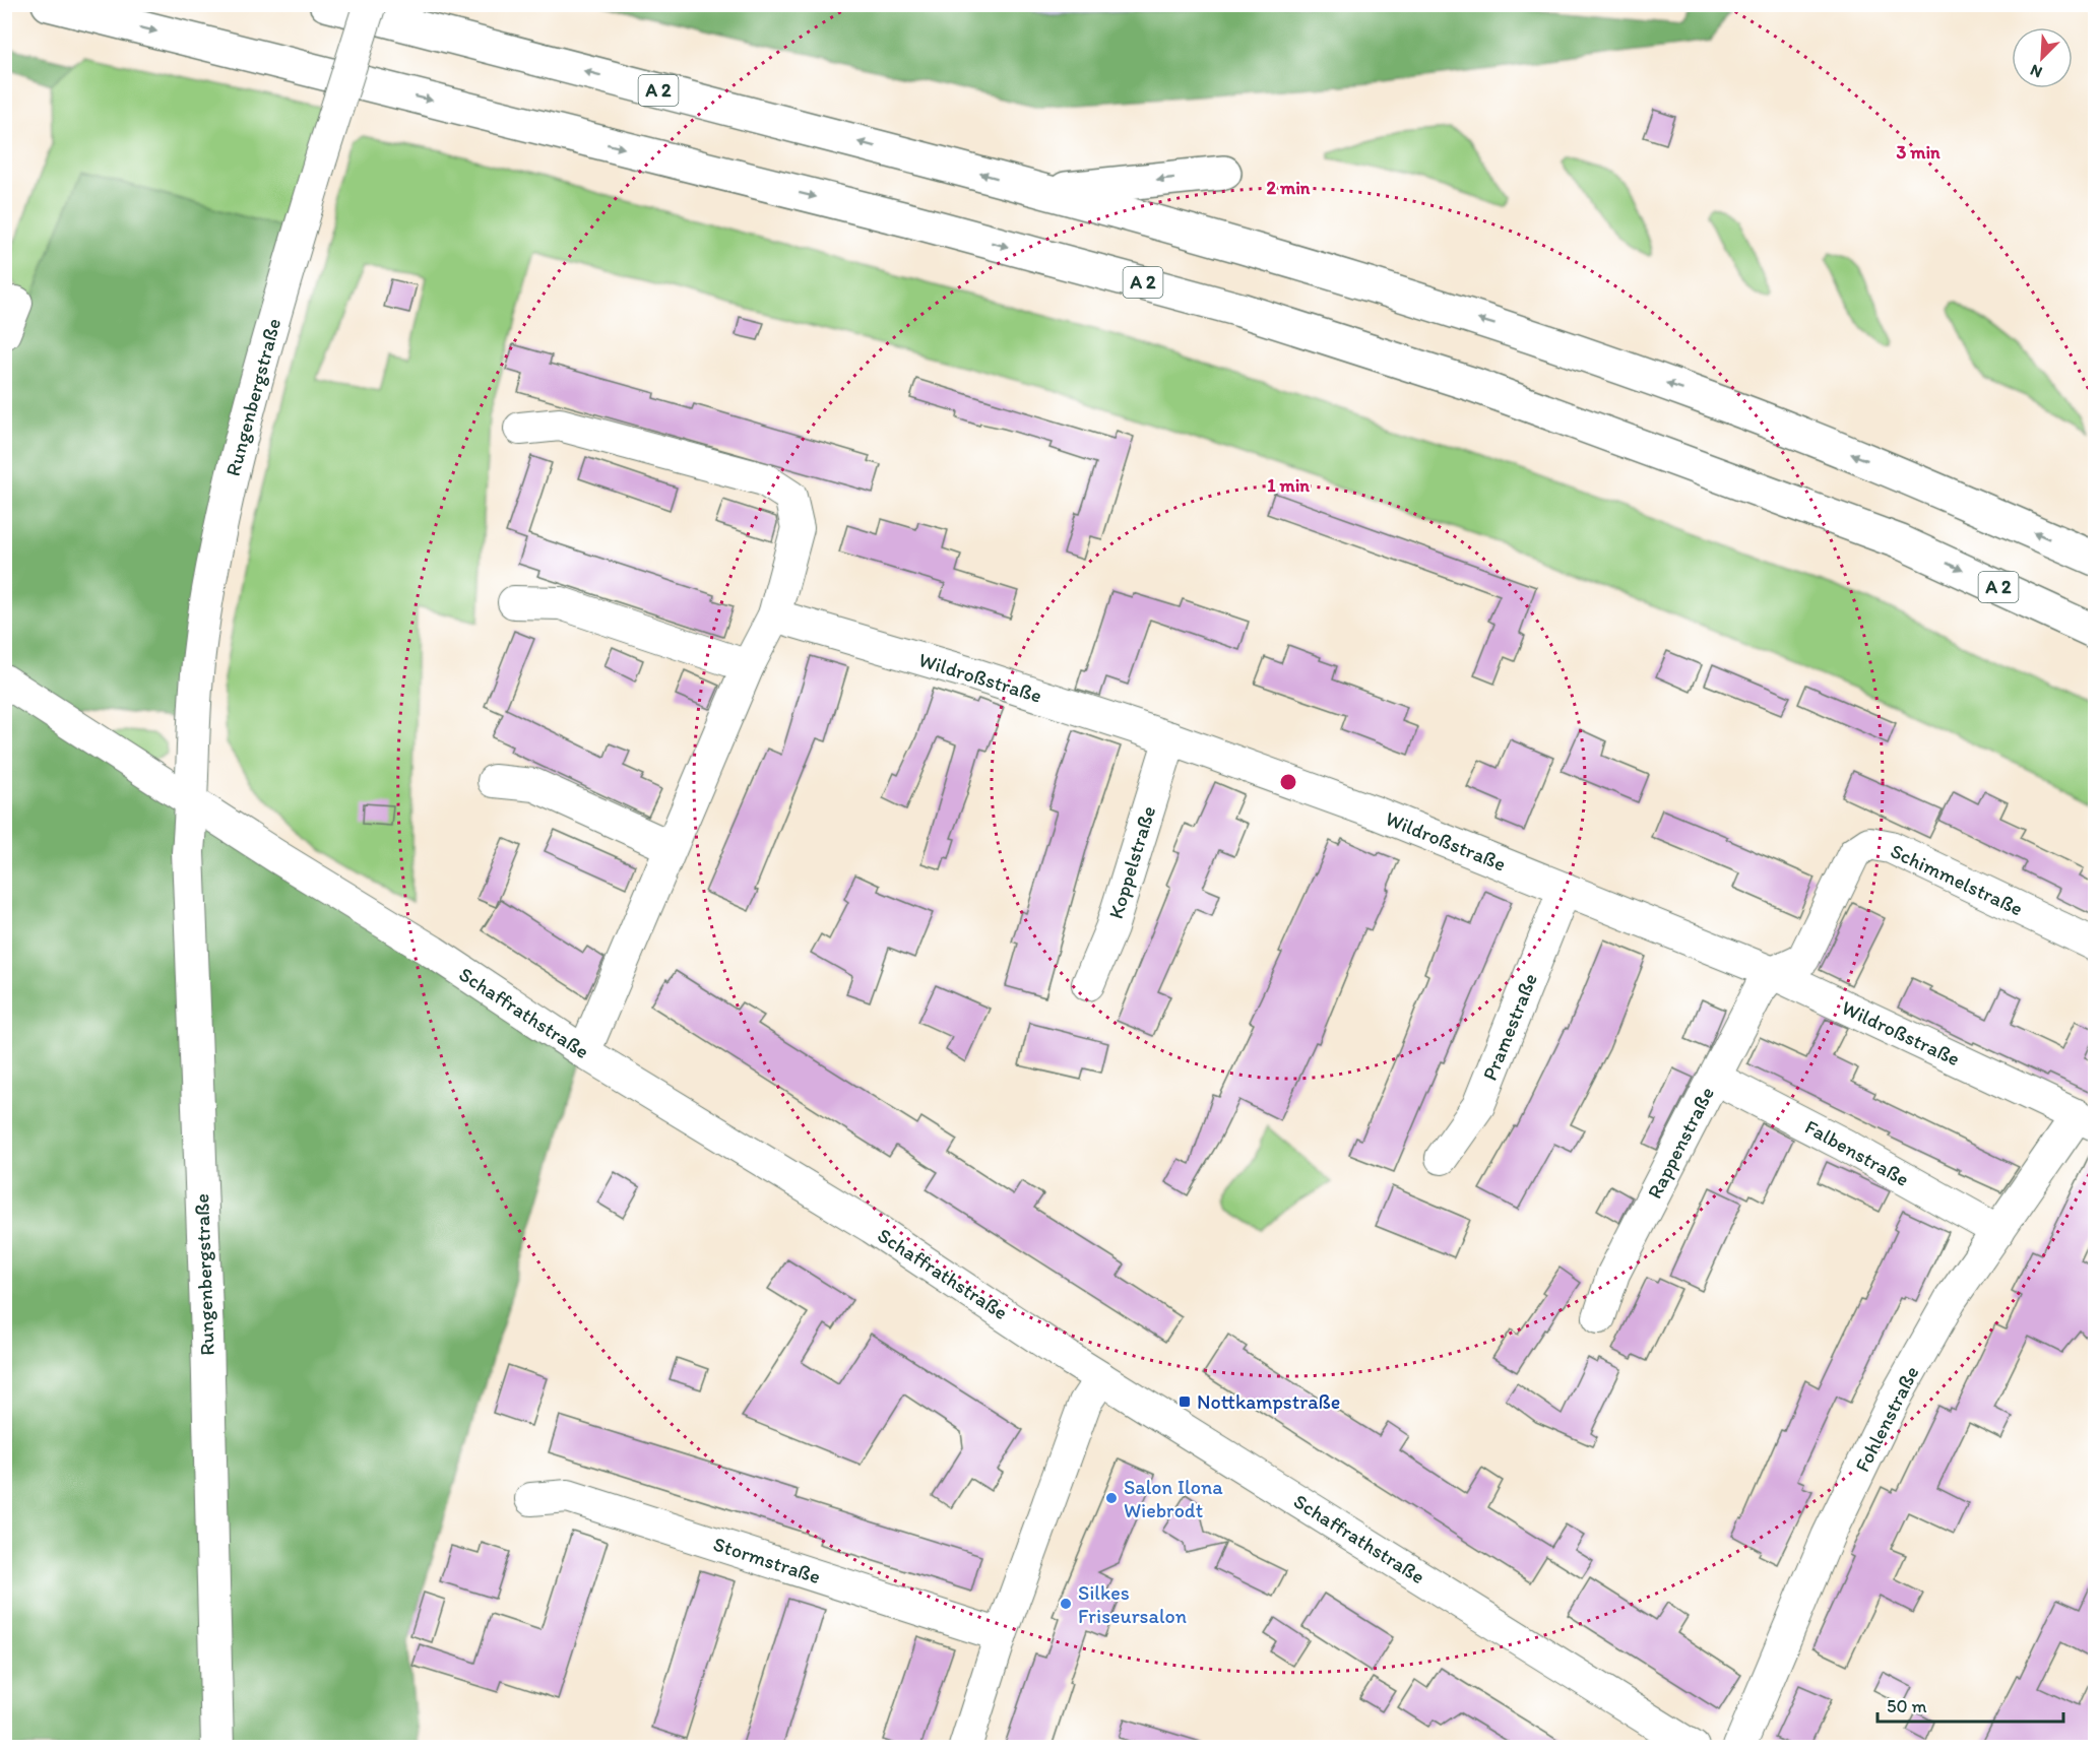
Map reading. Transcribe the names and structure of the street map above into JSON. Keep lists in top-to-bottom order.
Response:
{
  "streets": {
    "highway": ["A 2"],
    "street": [
      "Rungenbergstraße",
      "Wildroßstraße",
      "Koppelstraße",
      "Schimmelstraße",
      "Schaffrathstraße",
      "Pramestraße",
      "Rappenstraße",
      "Falbenstraße",
      "Fohlenstraße",
      "Stormstraße"
    ]
  },
  "crossings": [
    ["Rungenbergstraße", "Schaffrathstraße"],
    ["Wildroßstraße", "Koppelstraße"],
    ["Wildroßstraße", "Schimmelstraße"],
    ["Wildroßstraße", "Pramestraße"],
    ["Wildroßstraße", "Rappenstraße"],
    ["Wildroßstraße", "Fohlenstraße"],
    ["Schimmelstraße", "Rappenstraße"],
    ["Rappenstraße", "Falbenstraße"],
    ["Falbenstraße", "Fohlenstraße"]
  ],
  "places": {
    "transit": ["Nottkampstraße"],
    "other": ["Salon Ilona Wiebrodt", "Silkes Friseursalon"]
  },
  "scale_bar": "50 m",
  "north": "bottom left",
  "rings": ["3 min", "2 min", "1 min"]
}
